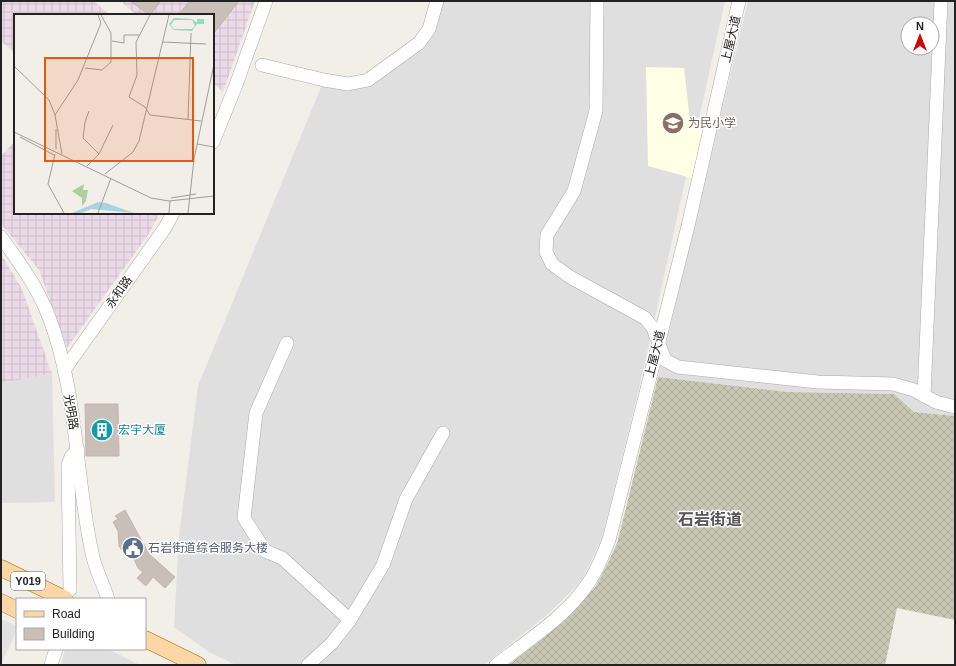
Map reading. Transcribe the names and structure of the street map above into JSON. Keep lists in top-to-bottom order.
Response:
{
  "streets": {
    "main road": ["Y019"],
    "street": ["上屋大道", "永和路", "光明路"]
  },
  "crossings": [
    ["永和路", "光明路"]
  ],
  "districts": ["石岩街道"],
  "places": {
    "school or university": ["为民小学"],
    "building": ["宏宇大厦"],
    "public building": ["石岩街道综合服务大楼"]
  },
  "legend": ["Road", "Building"],
  "north": "top"
}
